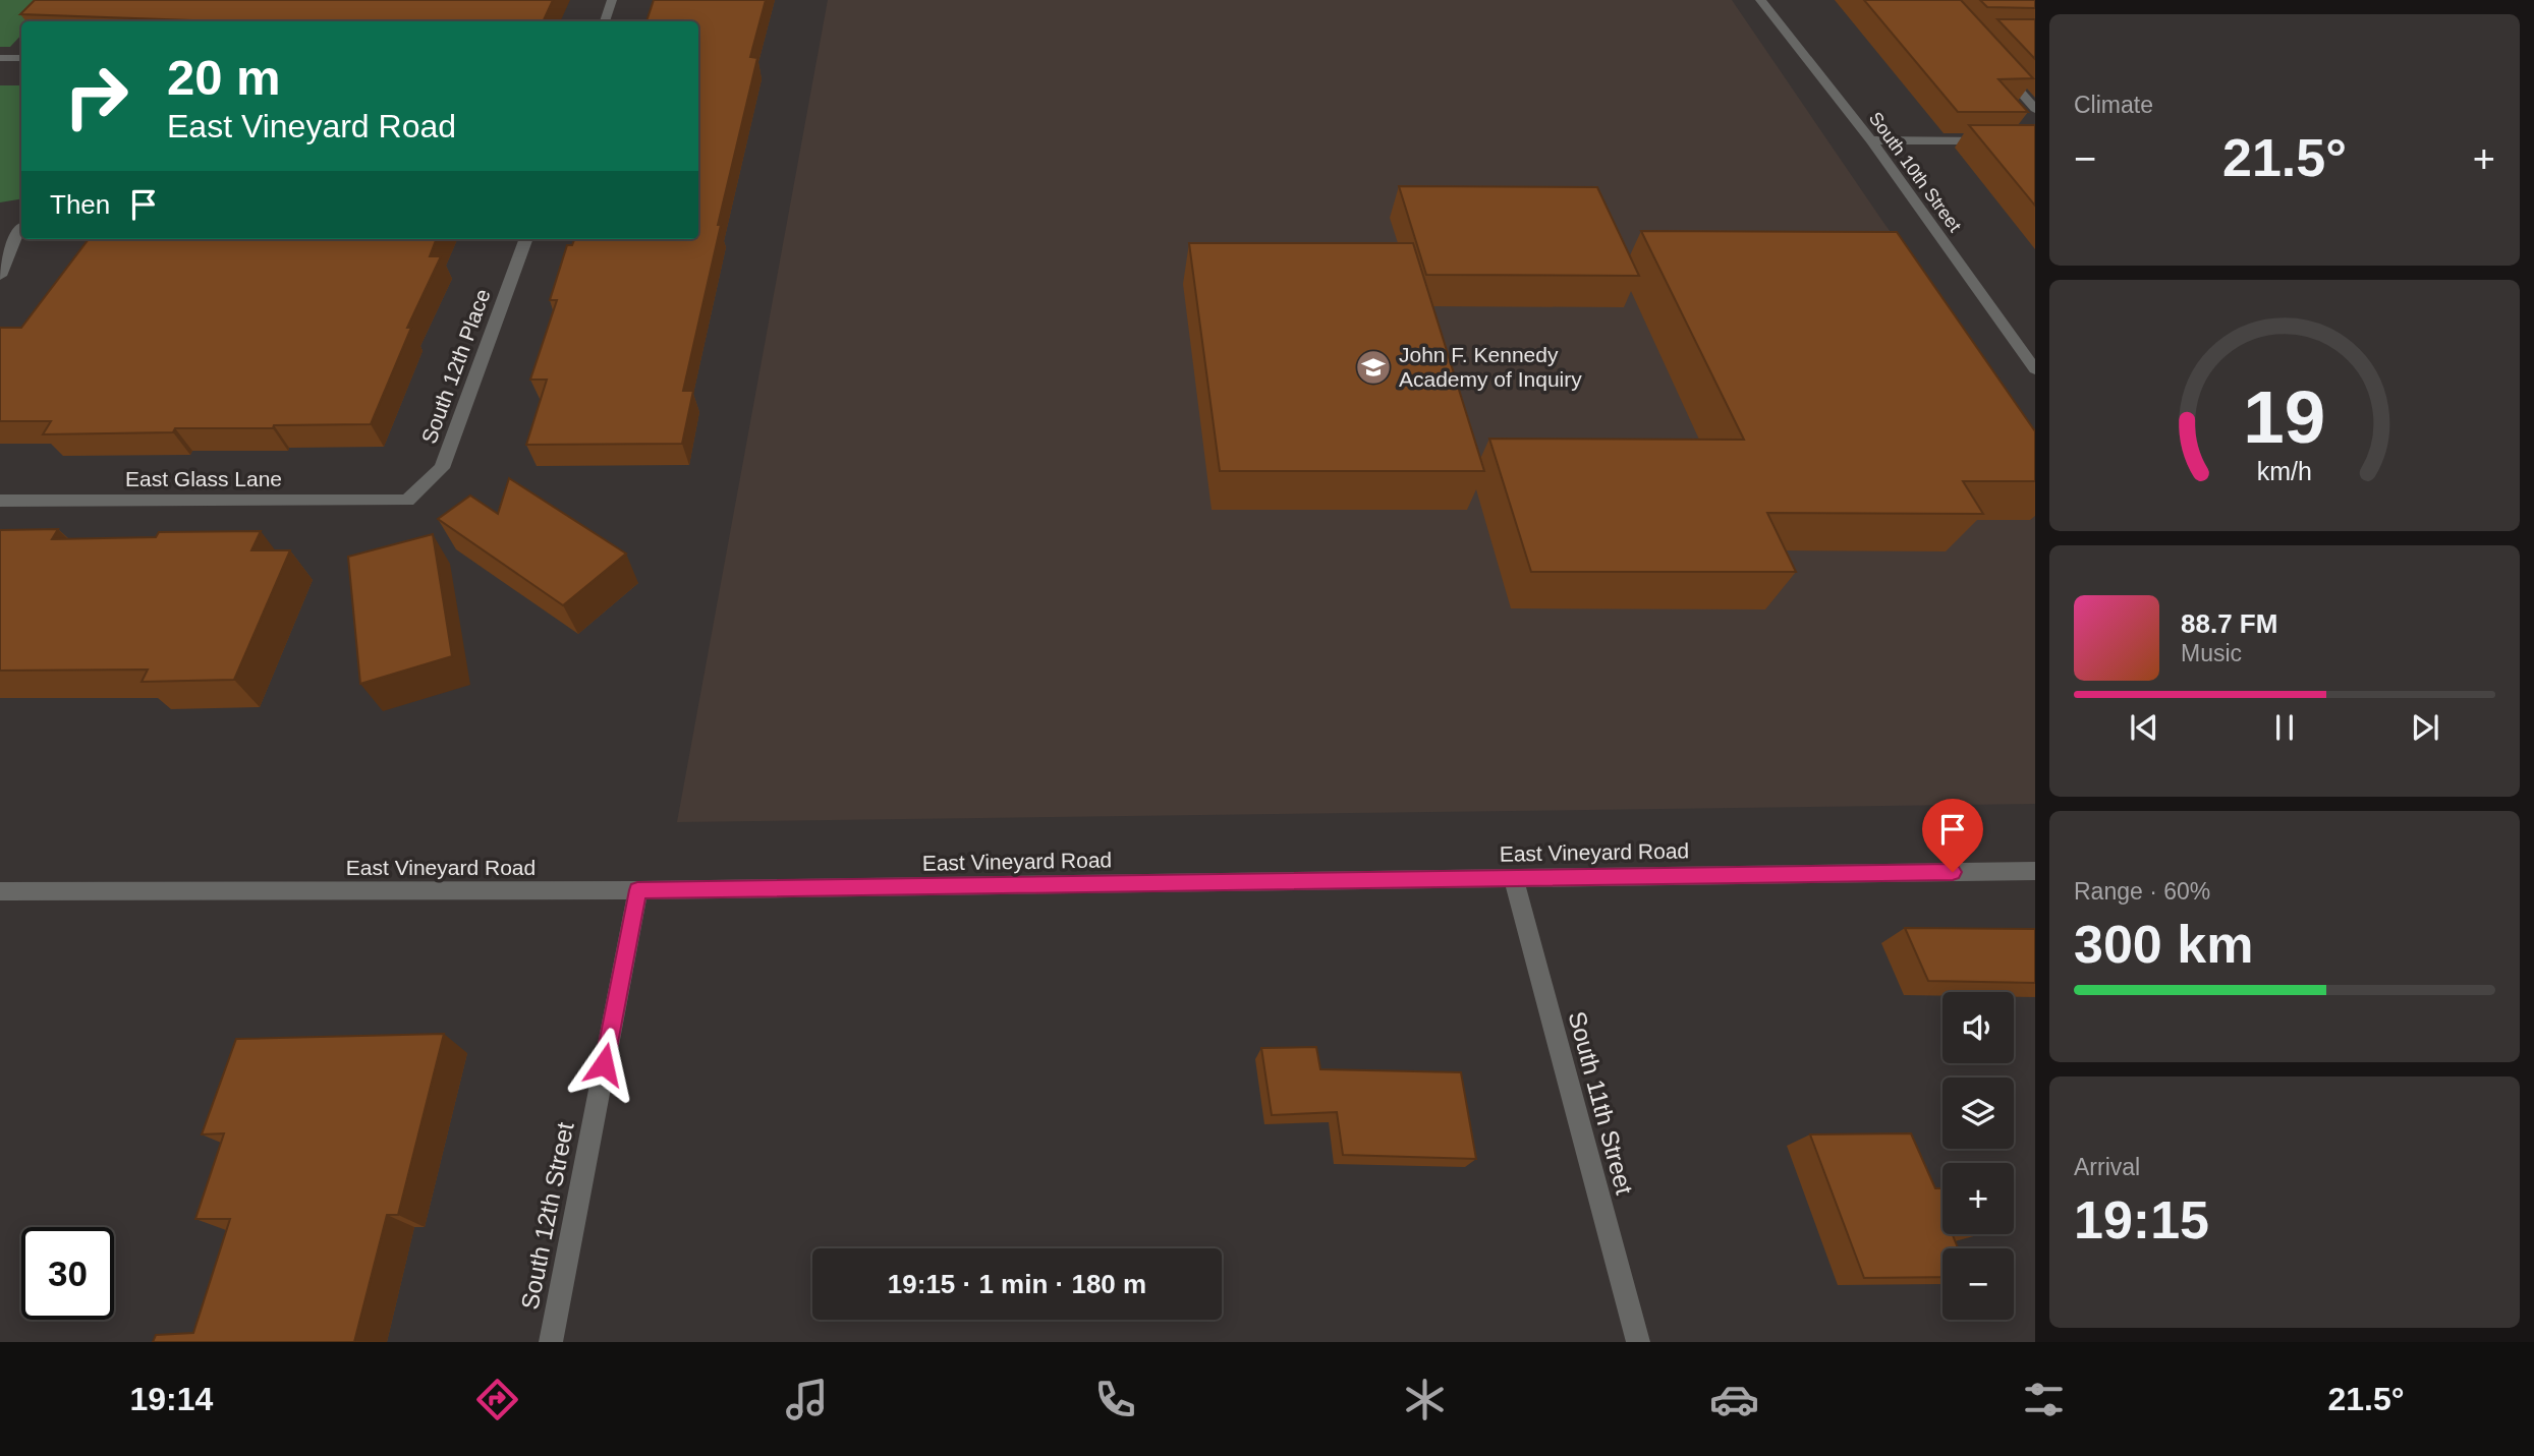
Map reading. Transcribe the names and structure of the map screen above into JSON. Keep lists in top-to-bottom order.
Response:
{
  "streets": {
    "street": [
      "South 10th Street",
      "South 12th Place",
      "East Glass Lane",
      "East Vineyard Road",
      "South 11th Street",
      "South 12th Street"
    ]
  },
  "crossings": [
    ["South 12th Place", "East Glass Lane"],
    ["East Vineyard Road", "South 11th Street"],
    ["East Vineyard Road", "South 12th Street"]
  ],
  "places": {
    "school or university": ["John F. Kennedy Academy of Inquiry"]
  },
  "page": {
    "tile": [
      "Climate",
      ["Range · 60%", "300 km"],
      ["Arrival", "19:15"]
    ],
    "turn": ["20 m", "East Vineyard Road"],
    "heat": ["−", "21.5°", "+"],
    "then": "Then",
    "song": ["88.7 FM", "Music"],
    "map_buttons": ["+", "−"],
    "limit": "30",
    "trip": "19:15 · 1 min · 180 m",
    "tabs": ["19:14", "21.5°"],
    "gauge": ["19", "km/h"]
  }
}
